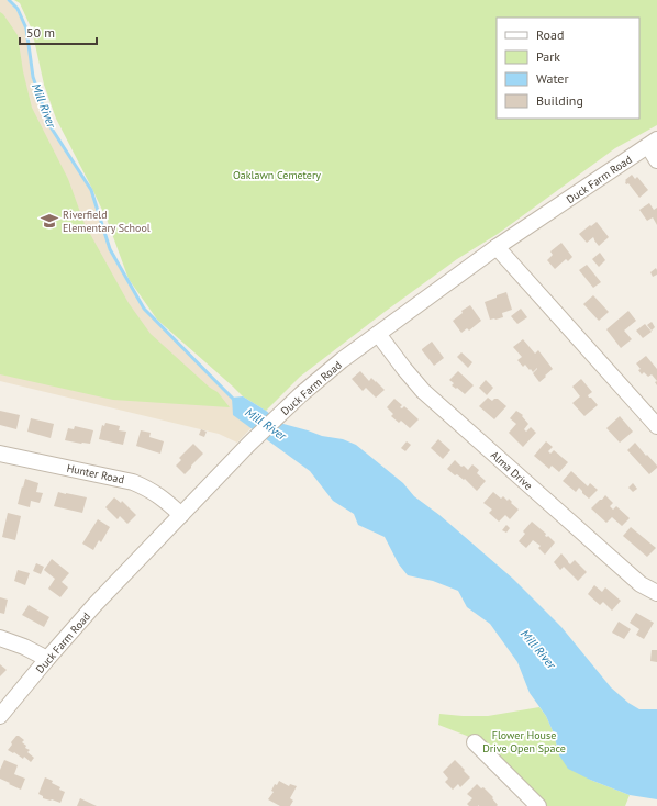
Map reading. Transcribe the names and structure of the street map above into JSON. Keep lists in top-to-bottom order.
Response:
{
  "streets": {
    "street": ["Duck Farm Road", "Alma Drive", "Hunter Road"]
  },
  "crossings": [
    ["Duck Farm Road", "Alma Drive"],
    ["Duck Farm Road", "Hunter Road"]
  ],
  "water": ["Mill River"],
  "parks": ["Oaklawn Cemetery", "Flower House Drive Open Space"],
  "places": {
    "school or university": ["Riverfield Elementary School"]
  },
  "legend": [
    "Road",
    "Park",
    "Water",
    "Building"
  ],
  "scale_bar": "50 m"
}
